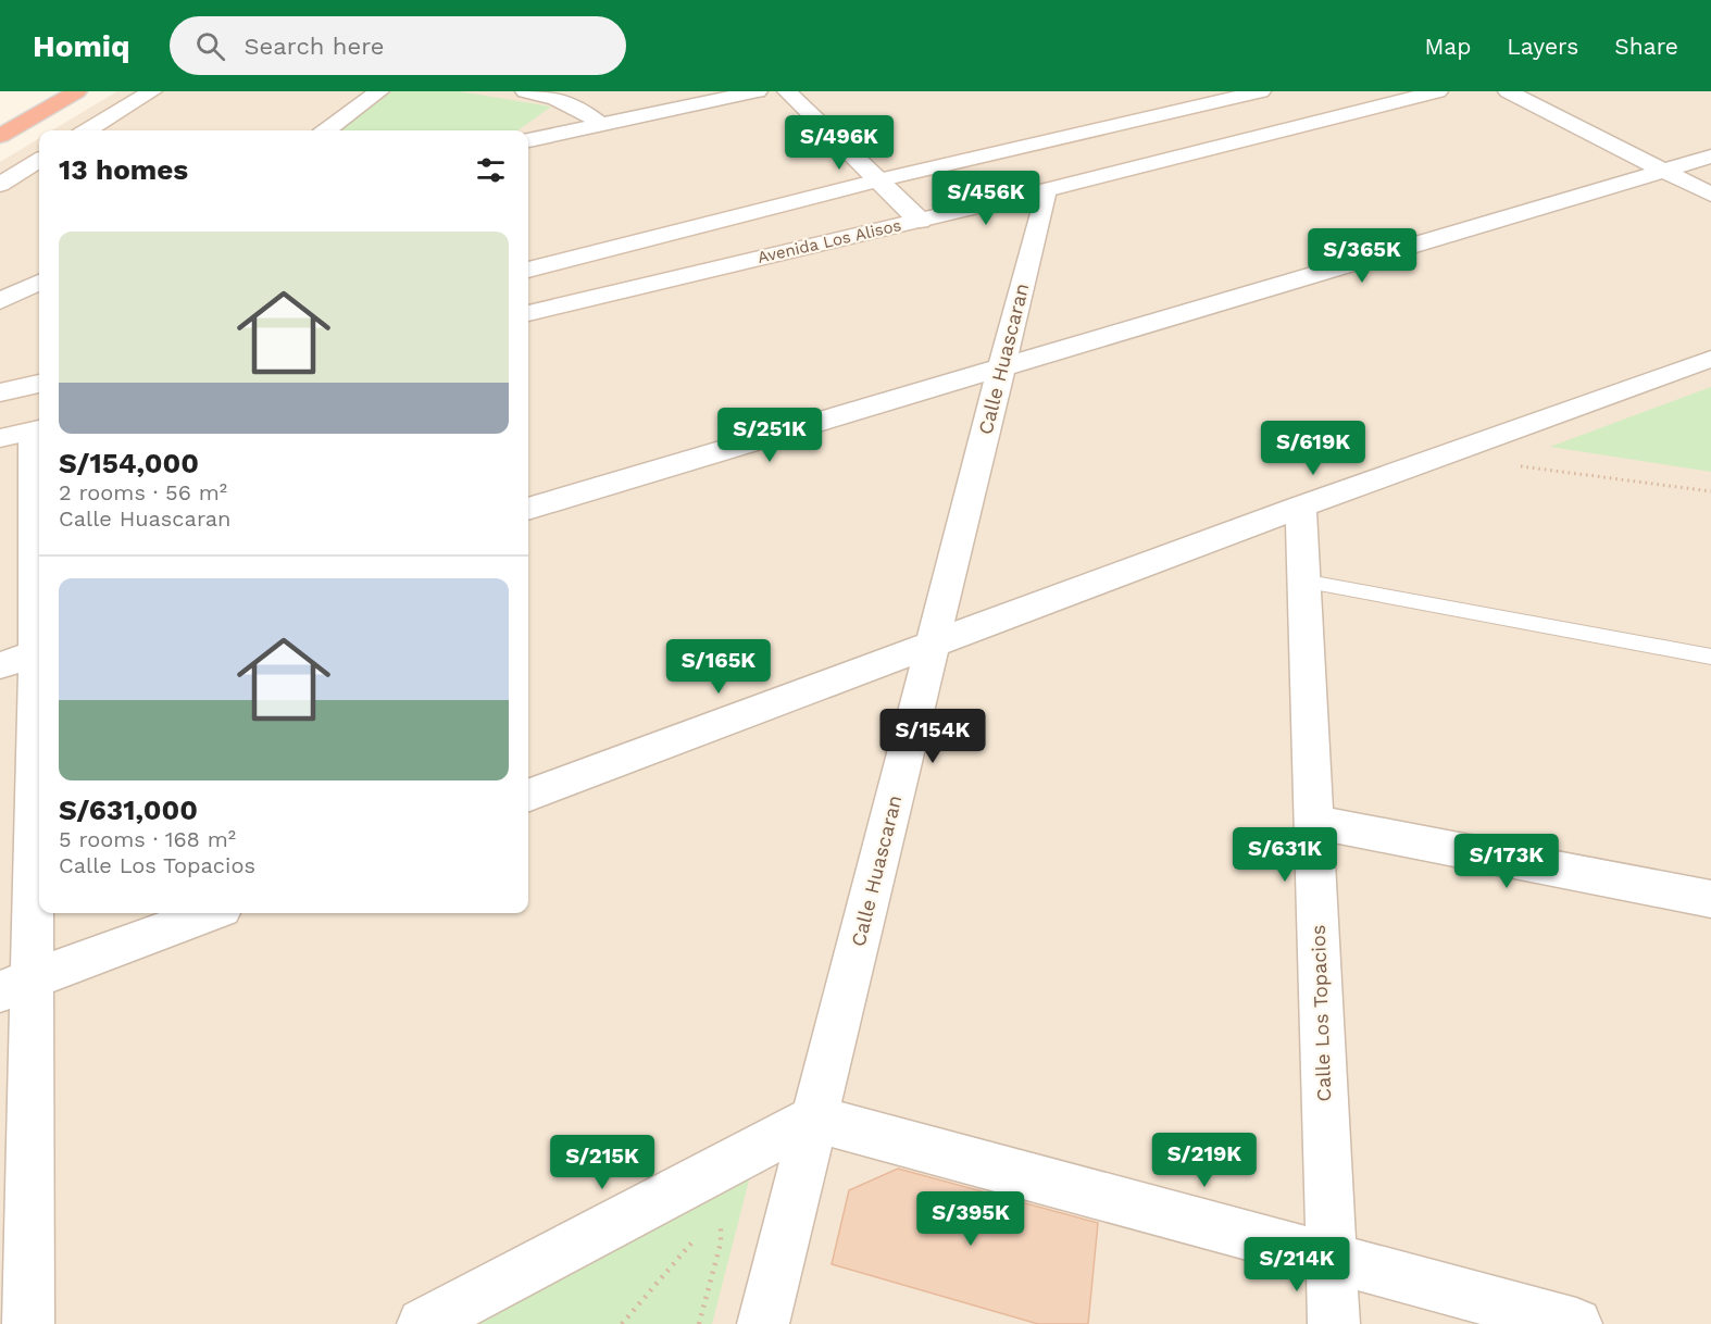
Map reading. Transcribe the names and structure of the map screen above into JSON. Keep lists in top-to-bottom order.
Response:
{
  "streets": {
    "street": ["Avenida Los Alisos", "Calle Huascaran", "Calle Los Topacios"]
  },
  "crossings": [
    ["Avenida Los Alisos", "Calle Huascaran"]
  ],
  "page": {
    "header": "Homiq",
    "search": "Search here",
    "nav": ["Map", "Layers", "Share"],
    "price": [
      "S/496K",
      "S/456K",
      "S/365K",
      "S/251K",
      "S/619K",
      "S/165K",
      "S/154K",
      "S/631K",
      "S/173K",
      "S/219K",
      "S/215K",
      "S/395K",
      "S/214K"
    ],
    "heading": "13 homes",
    "list": [
      {
        "name": "S/154,000",
        "note": "2 rooms · 56 m² · Calle Huascaran"
      },
      {
        "name": "S/631,000",
        "note": "5 rooms · 168 m² · Calle Los Topacios"
      }
    ]
  }
}
